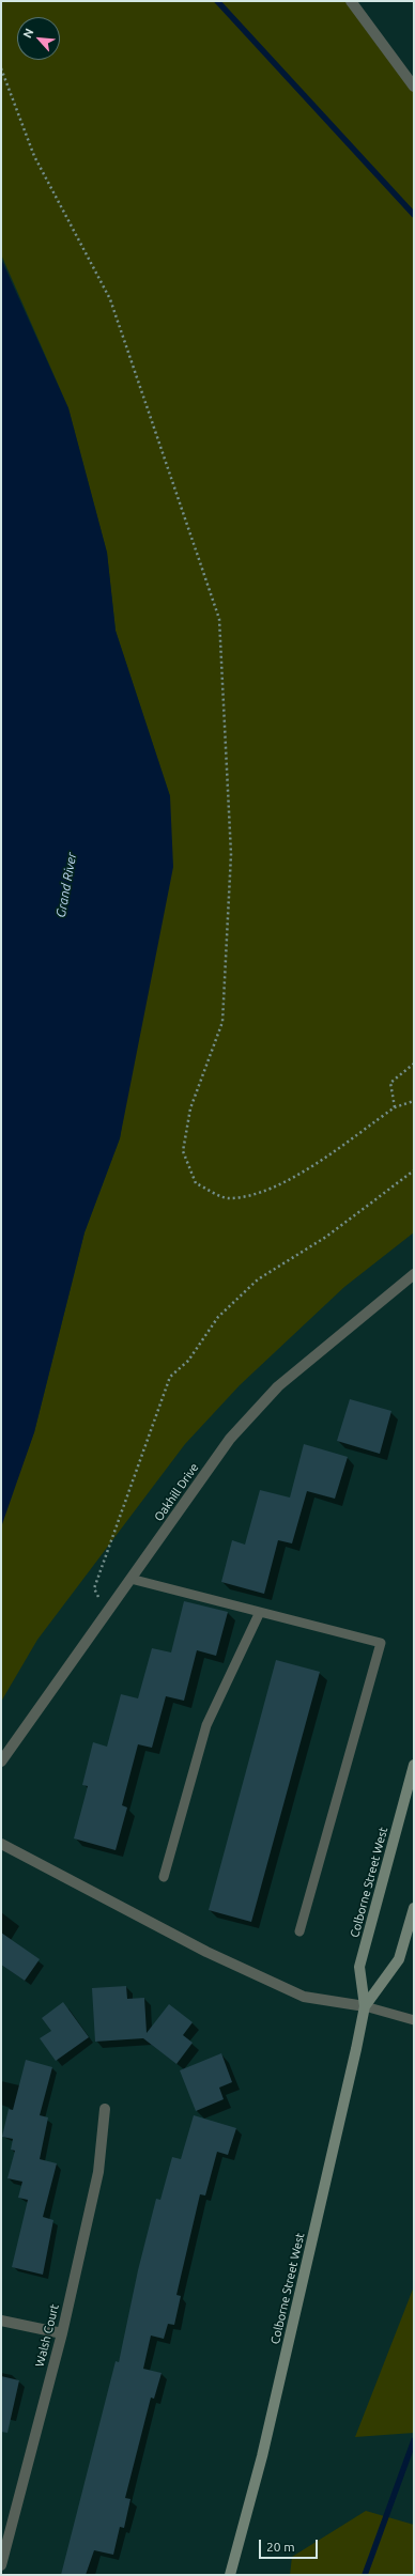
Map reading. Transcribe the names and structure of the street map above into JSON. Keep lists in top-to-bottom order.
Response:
{
  "streets": {
    "main road": ["Colborne Street West"],
    "street": ["Oakhill Drive", "Walsh Court"]
  },
  "water": ["Grand River"],
  "scale_bar": "20 m",
  "north": "top left"
}
